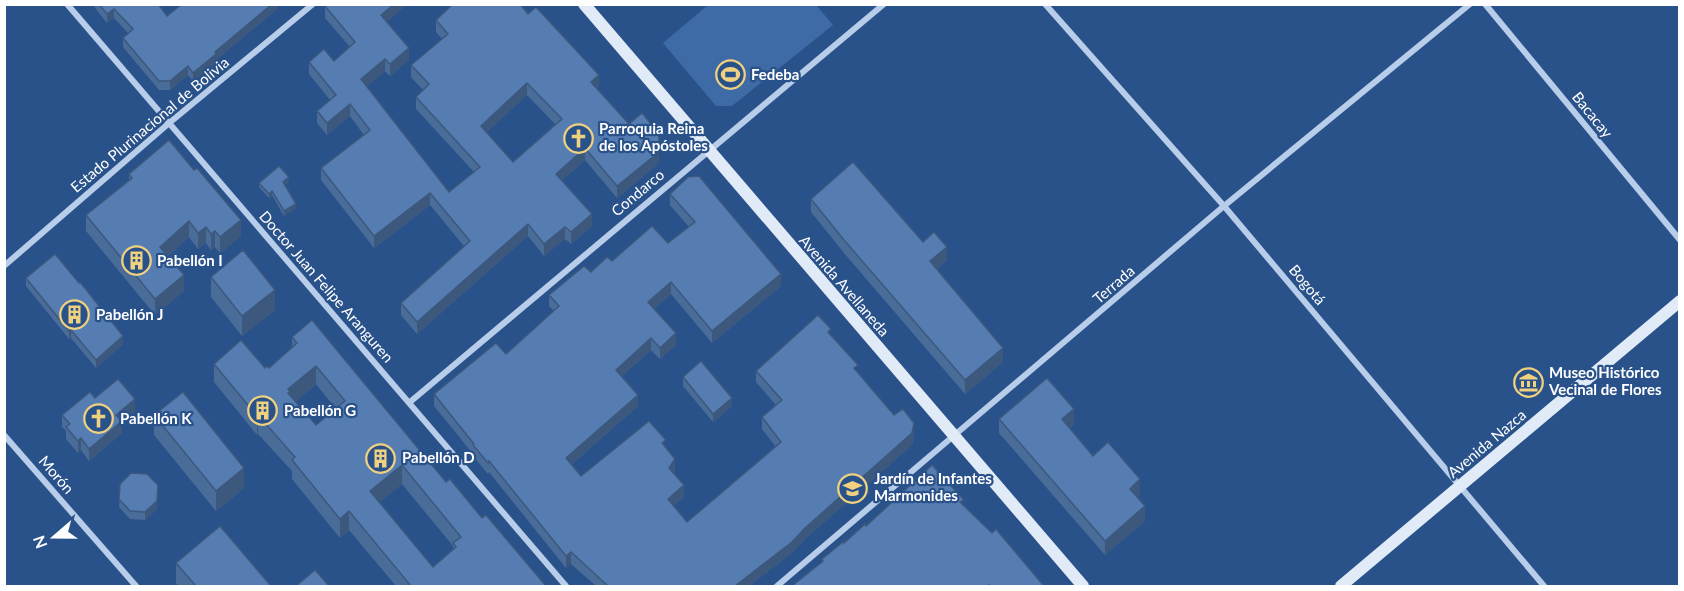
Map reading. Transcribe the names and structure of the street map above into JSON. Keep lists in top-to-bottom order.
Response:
{
  "streets": {
    "main road": ["Avenida Avellaneda", "Avenida Nazca"],
    "street": [
      "Bacacay",
      "Estado Plurinacional de Bolivia",
      "Condarco",
      "Terrada",
      "Bogotá",
      "Doctor Juan Felipe Aranguren",
      "Morón"
    ]
  },
  "crossings": [
    ["Estado Plurinacional de Bolivia", "Doctor Juan Felipe Aranguren"],
    ["Condarco", "Avenida Avellaneda"],
    ["Condarco", "Doctor Juan Felipe Aranguren"],
    ["Terrada", "Bogotá"],
    ["Terrada", "Avenida Avellaneda"],
    ["Bogotá", "Avenida Nazca"]
  ],
  "places": {
    "sports": ["Fedeba"],
    "church": ["Parroquia Reina de los Apóstoles", "Pabellón K"],
    "building": [
      "Pabellón I",
      "Pabellón J",
      "Pabellón G",
      "Pabellón D"
    ],
    "museum": ["Museo Histórico Vecinal de Flores"],
    "school or university": ["Jardín de Infantes Marmonides"]
  },
  "north": "left"
}
